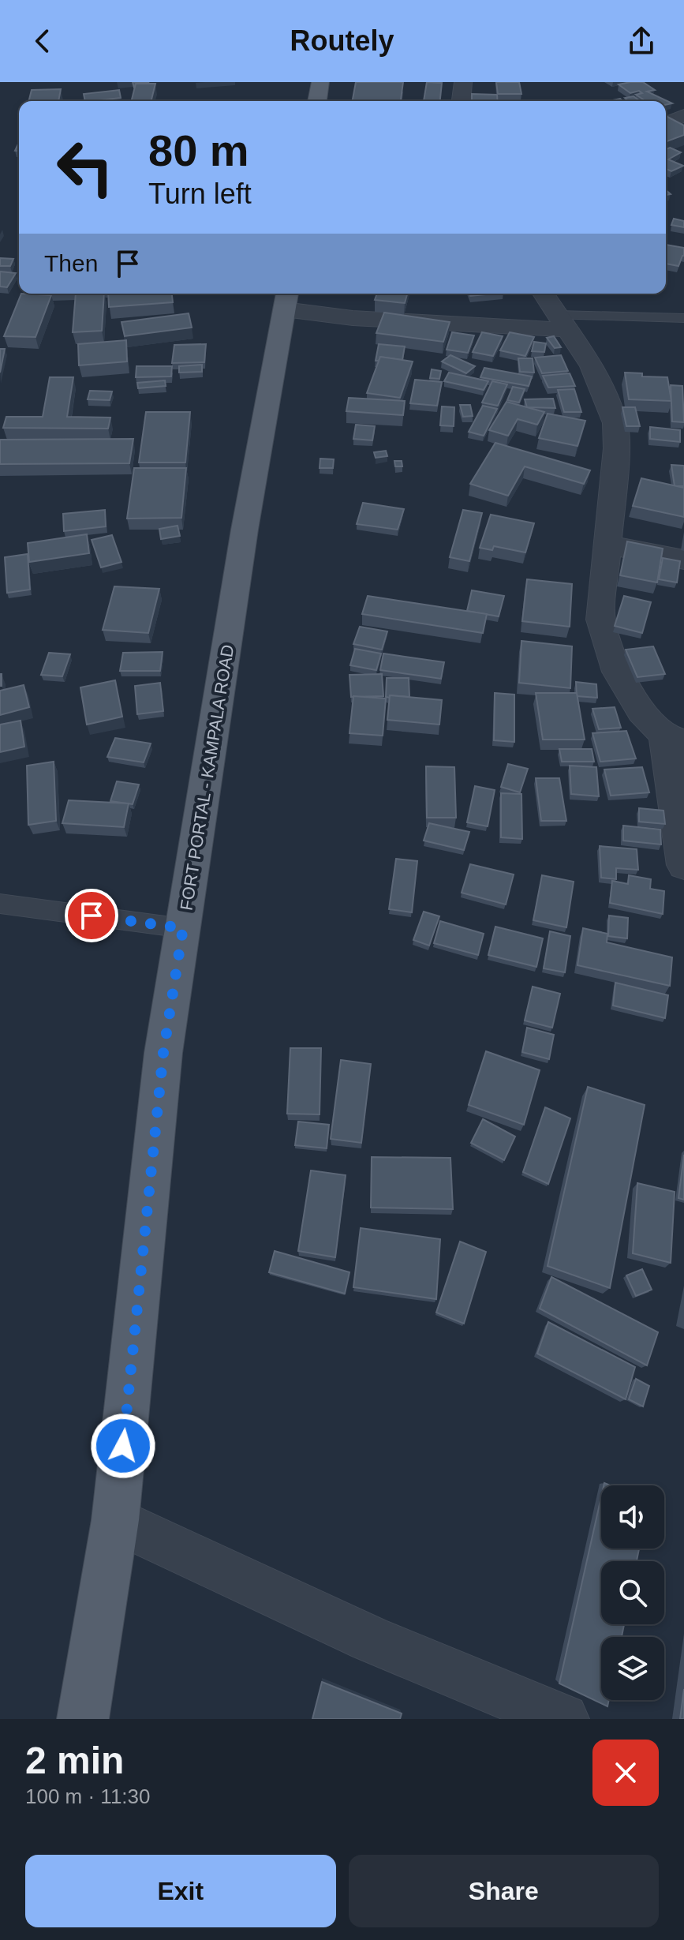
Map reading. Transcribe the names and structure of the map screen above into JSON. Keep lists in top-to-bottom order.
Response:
{
  "streets": {
    "main road": ["FORT PORTAL - KAMPALA ROAD"]
  },
  "page": {
    "header": "Routely",
    "turn": ["80 m", "Turn left"],
    "then": "Then",
    "heading": ["2 min", "100 m · 11:30"],
    "buttons": ["Exit", "Share"]
  }
}
